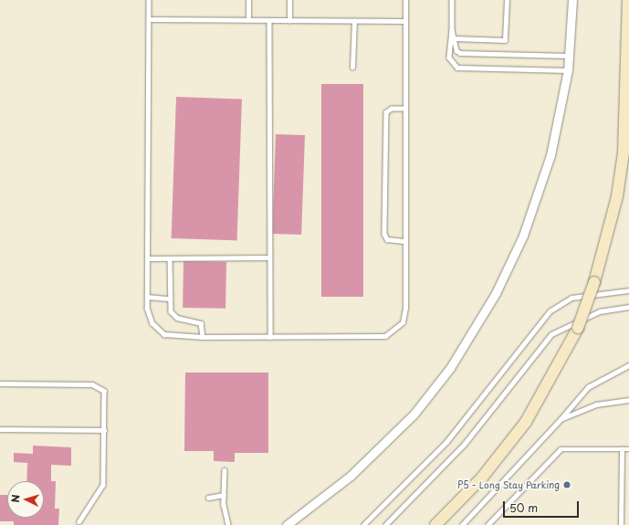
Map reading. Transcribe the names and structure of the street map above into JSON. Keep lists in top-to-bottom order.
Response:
{
  "places": ["P5 - Long Stay Parking"],
  "scale_bar": "50 m",
  "north": "left"
}
